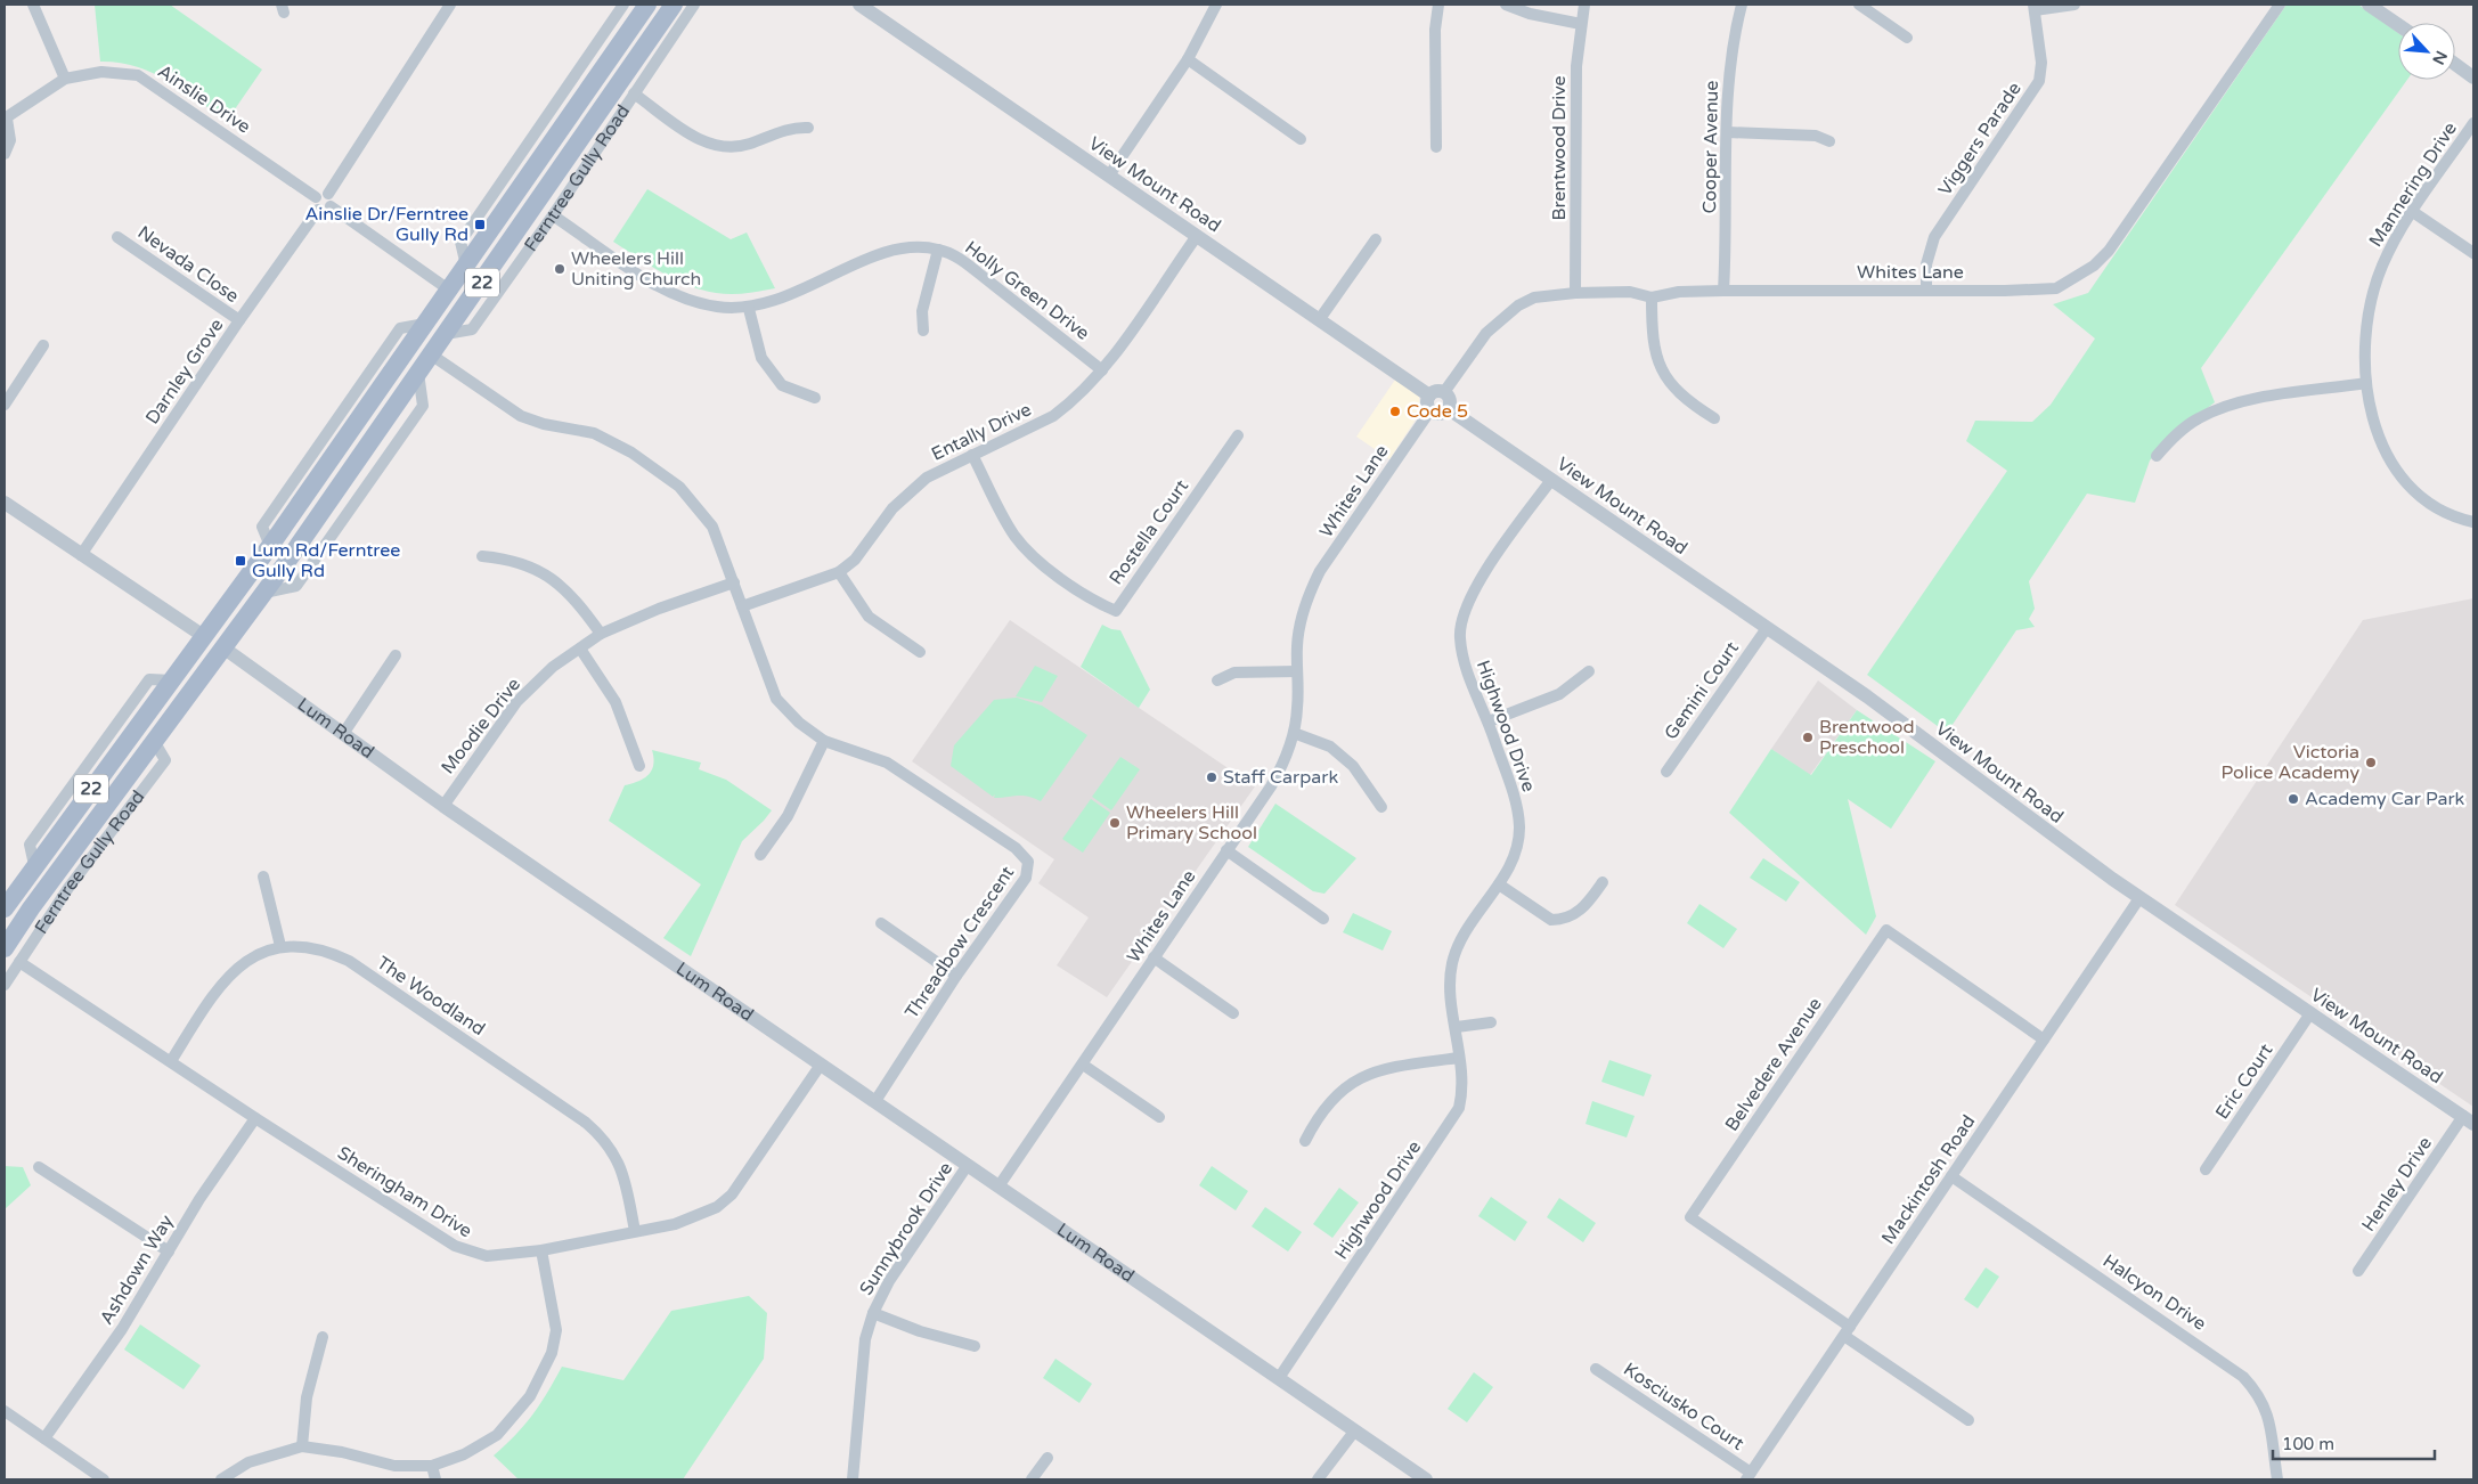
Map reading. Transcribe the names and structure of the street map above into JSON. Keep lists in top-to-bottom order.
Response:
{
  "streets": {
    "main road": ["Ferntree Gully Road", "22", "Lum Road"],
    "street": [
      "Ainslie Drive",
      "Viggers Parade",
      "Cooper Avenue",
      "Brentwood Drive",
      "View Mount Road",
      "Mannering Drive",
      "Nevada Close",
      "Whites Lane",
      "Holly Green Drive",
      "Darnley Grove",
      "Entally Drive",
      "Rostella Court",
      "Gemini Court",
      "Moodie Drive",
      "Highwood Drive",
      "Threadbow Crescent",
      "The Woodland",
      "Belvedere Avenue",
      "Eric Court",
      "Mackintosh Road",
      "Henley Drive",
      "Sheringham Drive",
      "Sunnybrook Drive",
      "Ashdown Way",
      "Halcyon Drive",
      "Kosciusko Court"
    ]
  },
  "crossings": [
    ["Ainslie Drive", "Darnley Grove"],
    ["Viggers Parade", "Whites Lane"],
    ["Cooper Avenue", "Whites Lane"],
    ["Brentwood Drive", "Whites Lane"],
    ["Ferntree Gully Road", "Holly Green Drive"],
    ["Ferntree Gully Road", "Lum Road"],
    ["Ferntree Gully Road", "Threadbow Crescent"],
    ["Ferntree Gully Road", "Sheringham Drive"],
    ["View Mount Road", "Whites Lane"],
    ["View Mount Road", "Entally Drive"],
    ["View Mount Road", "Gemini Court"],
    ["View Mount Road", "Highwood Drive"],
    ["View Mount Road", "Eric Court"],
    ["View Mount Road", "Mackintosh Road"],
    ["View Mount Road", "Henley Drive"],
    ["Nevada Close", "Darnley Grove"],
    ["Whites Lane", "Lum Road"],
    ["22", "Lum Road"],
    ["Holly Green Drive", "Entally Drive"],
    ["Darnley Grove", "Lum Road"],
    ["Entally Drive", "Rostella Court"],
    ["Entally Drive", "Threadbow Crescent"],
    ["Moodie Drive", "Lum Road"],
    ["Moodie Drive", "Threadbow Crescent"],
    ["Highwood Drive", "Lum Road"],
    ["Lum Road", "Threadbow Crescent"],
    ["Lum Road", "Sheringham Drive"],
    ["Lum Road", "Sunnybrook Drive"],
    ["The Woodland", "Sheringham Drive"],
    ["Belvedere Avenue", "Mackintosh Road"],
    ["Mackintosh Road", "Halcyon Drive"],
    ["Mackintosh Road", "Kosciusko Court"],
    ["Sheringham Drive", "Ashdown Way"]
  ],
  "places": {
    "transit": ["Ainslie Dr/Ferntree Gully Rd", "Lum Rd/Ferntree Gully Rd"],
    "other": [
      "Wheelers Hill Uniting Church",
      "Code 5",
      "Brentwood Preschool",
      "Victoria Police Academy",
      "Staff Carpark",
      "Academy Car Park",
      "Wheelers Hill Primary School"
    ]
  },
  "scale_bar": "100 m",
  "north": "bottom right"
}
